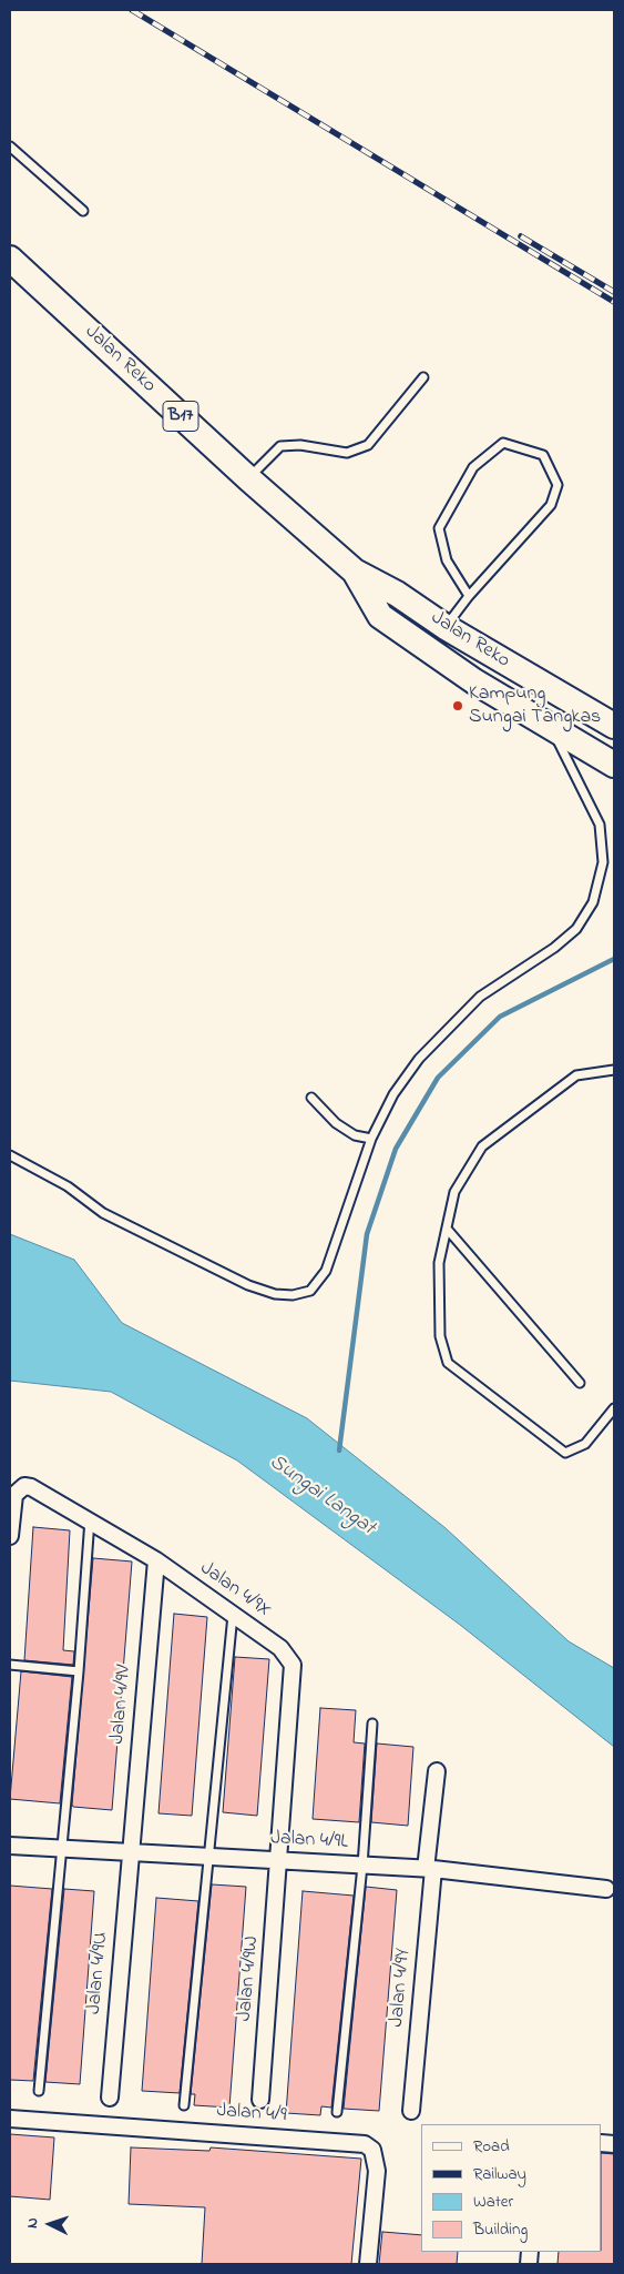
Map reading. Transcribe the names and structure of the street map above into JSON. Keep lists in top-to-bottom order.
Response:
{
  "streets": {
    "main road": ["Jalan Reko", "B17"],
    "street": [
      "Jalan 4/9X",
      "Jalan 4/9V",
      "Jalan 4/9L",
      "Jalan 4/9U",
      "Jalan 4/9W",
      "Jalan 4/9Y",
      "Jalan 4/9"
    ]
  },
  "crossings": [
    ["Jalan 4/9X", "Jalan 4/9V"],
    ["Jalan 4/9X", "Jalan 4/9L"],
    ["Jalan 4/9X", "Jalan 4/9W"],
    ["Jalan 4/9V", "Jalan 4/9L"],
    ["Jalan 4/9V", "Jalan 4/9U"],
    ["Jalan 4/9L", "Jalan 4/9U"],
    ["Jalan 4/9L", "Jalan 4/9W"],
    ["Jalan 4/9L", "Jalan 4/9Y"]
  ],
  "water": ["Sungai Langat"],
  "places": ["Kampung Sungai Tangkas"],
  "legend": [
    "Road",
    "Railway",
    "Water",
    "Building"
  ],
  "north": "left"
}
